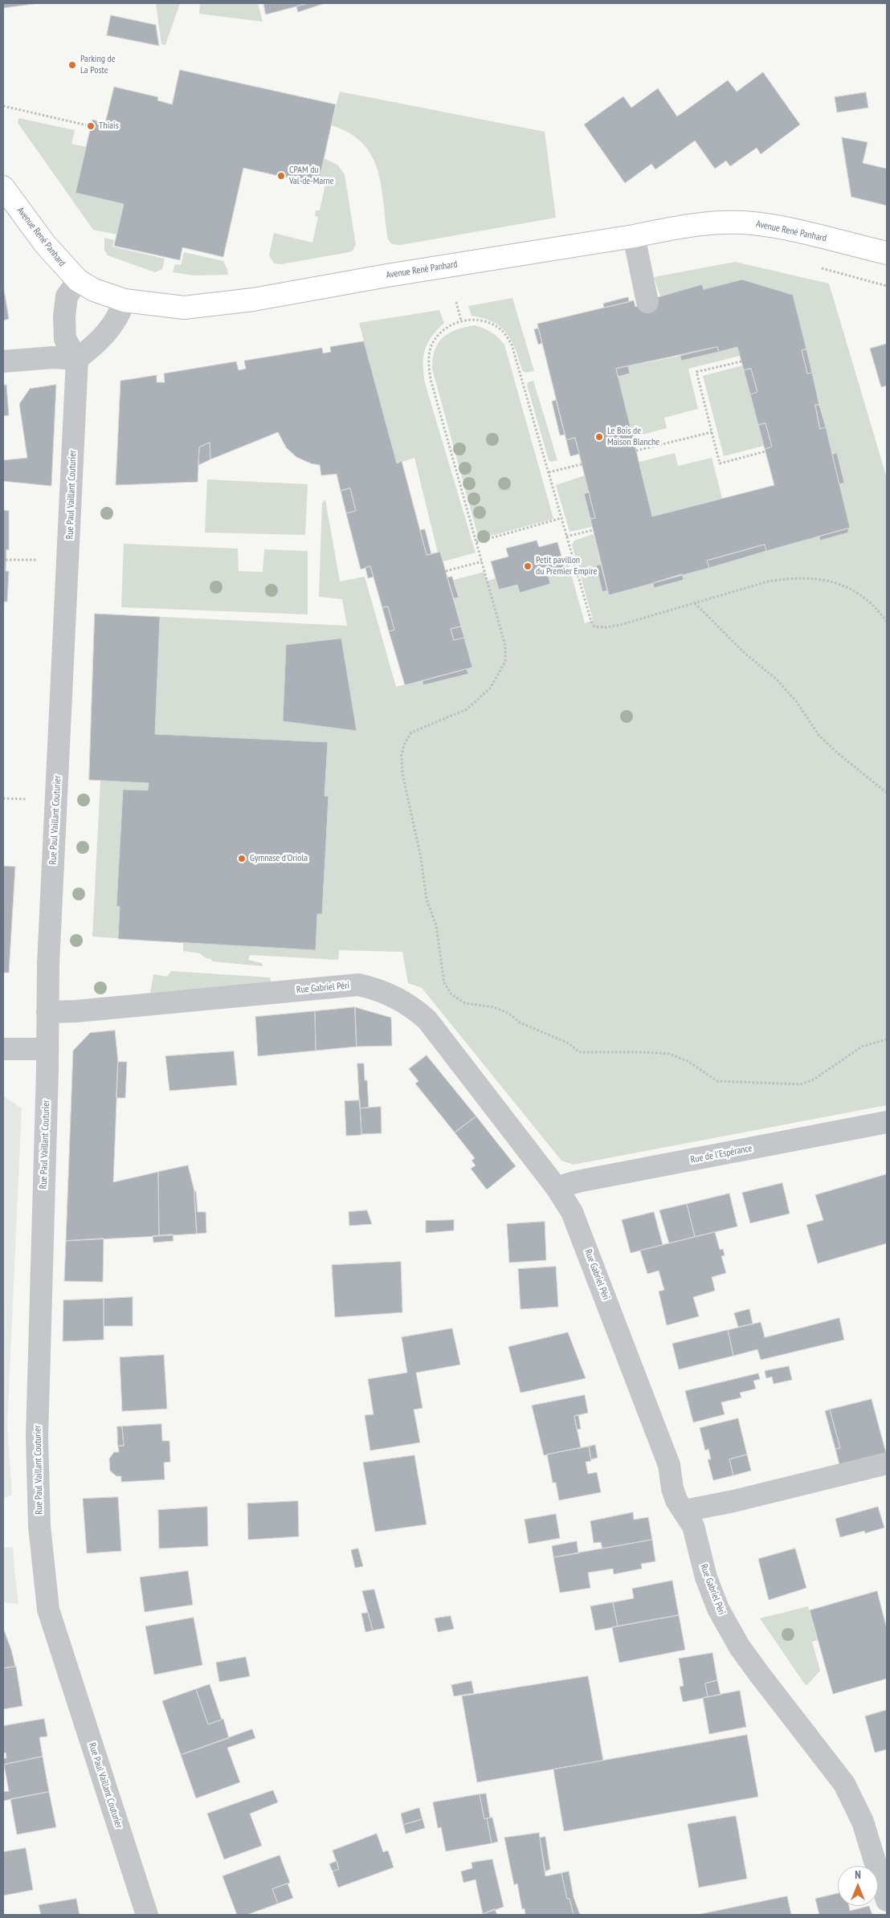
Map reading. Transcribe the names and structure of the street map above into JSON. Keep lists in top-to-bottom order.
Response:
{
  "streets": {
    "main road": ["Avenue René Panhard"],
    "street": ["Rue Paul Vaillant Couturier", "Rue Gabriel Péri", "Rue de l'Espérance"]
  },
  "crossings": [
    ["Rue Paul Vaillant Couturier", "Rue Gabriel Péri"],
    ["Rue Gabriel Péri", "Rue de l'Espérance"]
  ],
  "places": [
    "Parking de La Poste",
    "Thiais",
    "CPAM du Val-de-Marne",
    "Le Bois de Maison Blanche",
    "Petit pavillon du Premier Empire",
    "Gymnase d'Oriola"
  ],
  "north": "top"
}
